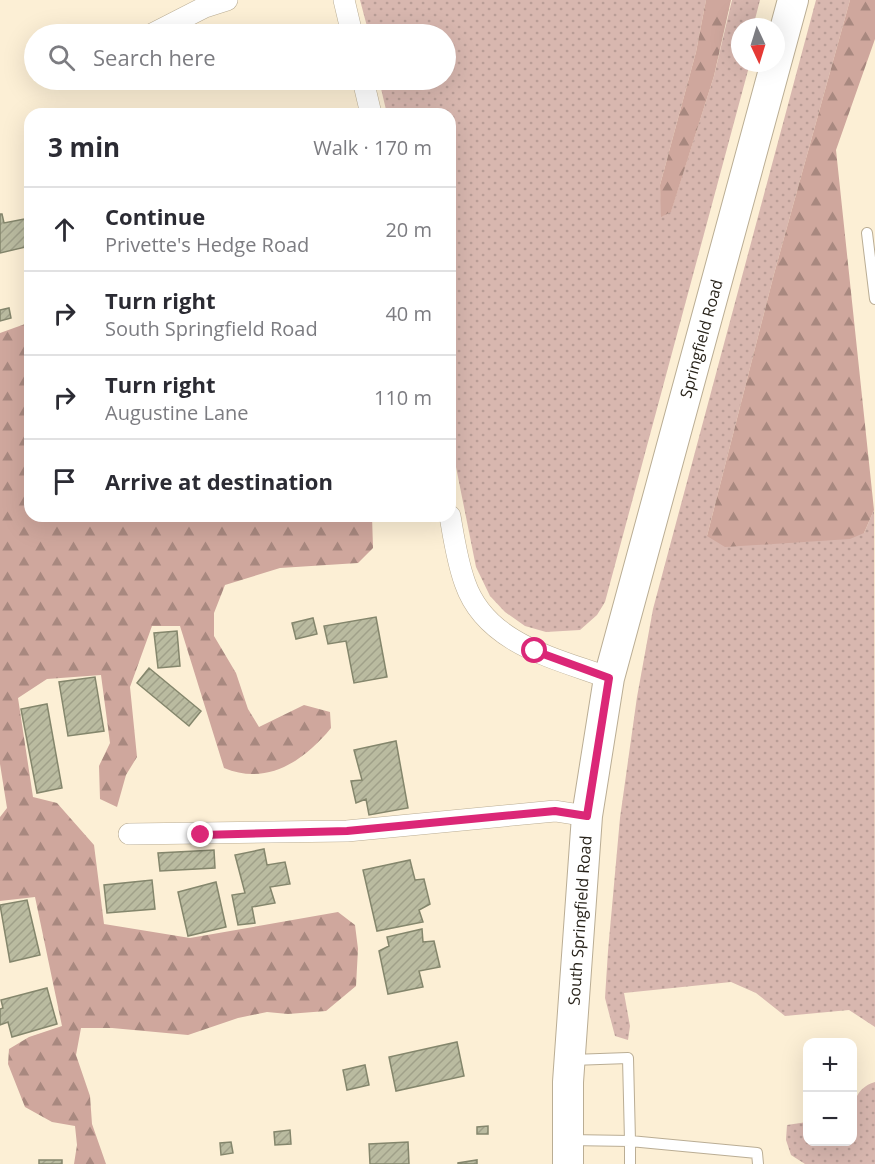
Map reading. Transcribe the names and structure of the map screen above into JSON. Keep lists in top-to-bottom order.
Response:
{
  "streets": {
    "main road": ["Springfield Road", "South Springfield Road"]
  },
  "crossings": [
    ["Springfield Road", "South Springfield Road"]
  ],
  "north": "bottom",
  "page": {
    "search": "Search here",
    "heading": ["3 min", "Walk · 170 m"],
    "list": [
      ["Continue", "Privette's Hedge Road", "20 m"],
      ["Turn right", "South Springfield Road", "40 m"],
      ["Turn right", "Augustine Lane", "110 m"],
      "Arrive at destination"
    ],
    "map_buttons": ["+", "−"]
  }
}
